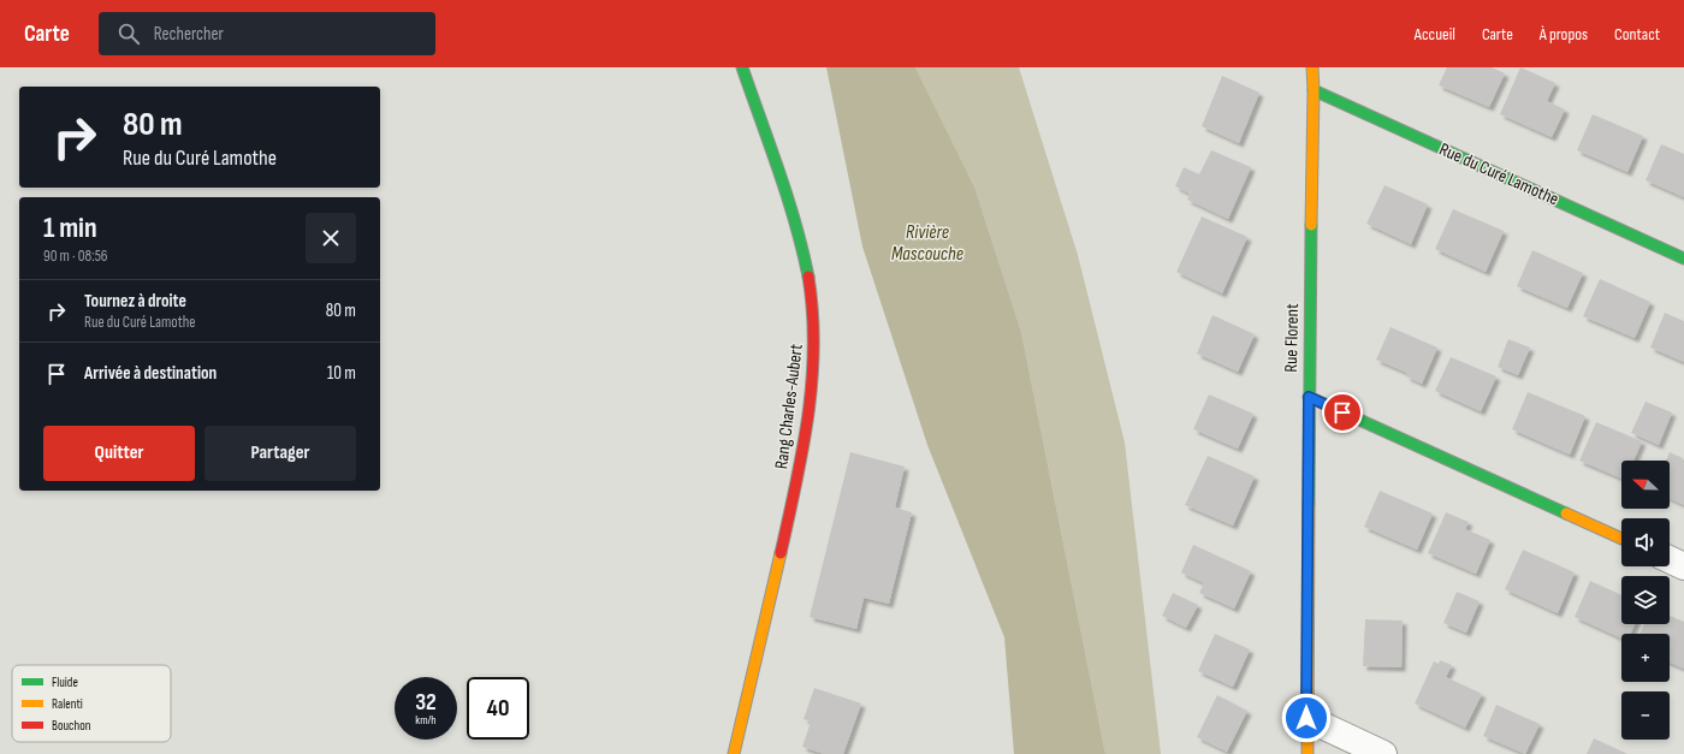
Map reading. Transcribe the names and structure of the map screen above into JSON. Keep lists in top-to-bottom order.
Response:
{
  "streets": {
    "street": ["Rue du Curé Lamothe", "Rue Florent", "Rang Charles-Aubert"]
  },
  "crossings": [
    ["Rue du Curé Lamothe", "Rue Florent"]
  ],
  "water": ["Rivière Mascouche"],
  "legend": ["Fluide", "Ralenti", "Bouchon"],
  "north": "left",
  "page": {
    "header": "Carte",
    "search": "Rechercher",
    "nav": [
      "Accueil",
      "Carte",
      "À propos",
      "Contact"
    ],
    "turn": ["80 m", "Rue du Curé Lamothe"],
    "heading": ["1 min", "90 m · 08:56"],
    "list": [
      {
        "name": "Tournez à droite",
        "note": "Rue du Curé Lamothe",
        "value": "80 m"
      },
      {
        "name": "Arrivée à destination",
        "value": "10 m"
      }
    ],
    "buttons": ["Quitter", "Partager"],
    "map_buttons": ["+", "−"],
    "speed": "32 km/h",
    "limit": "40"
  }
}
